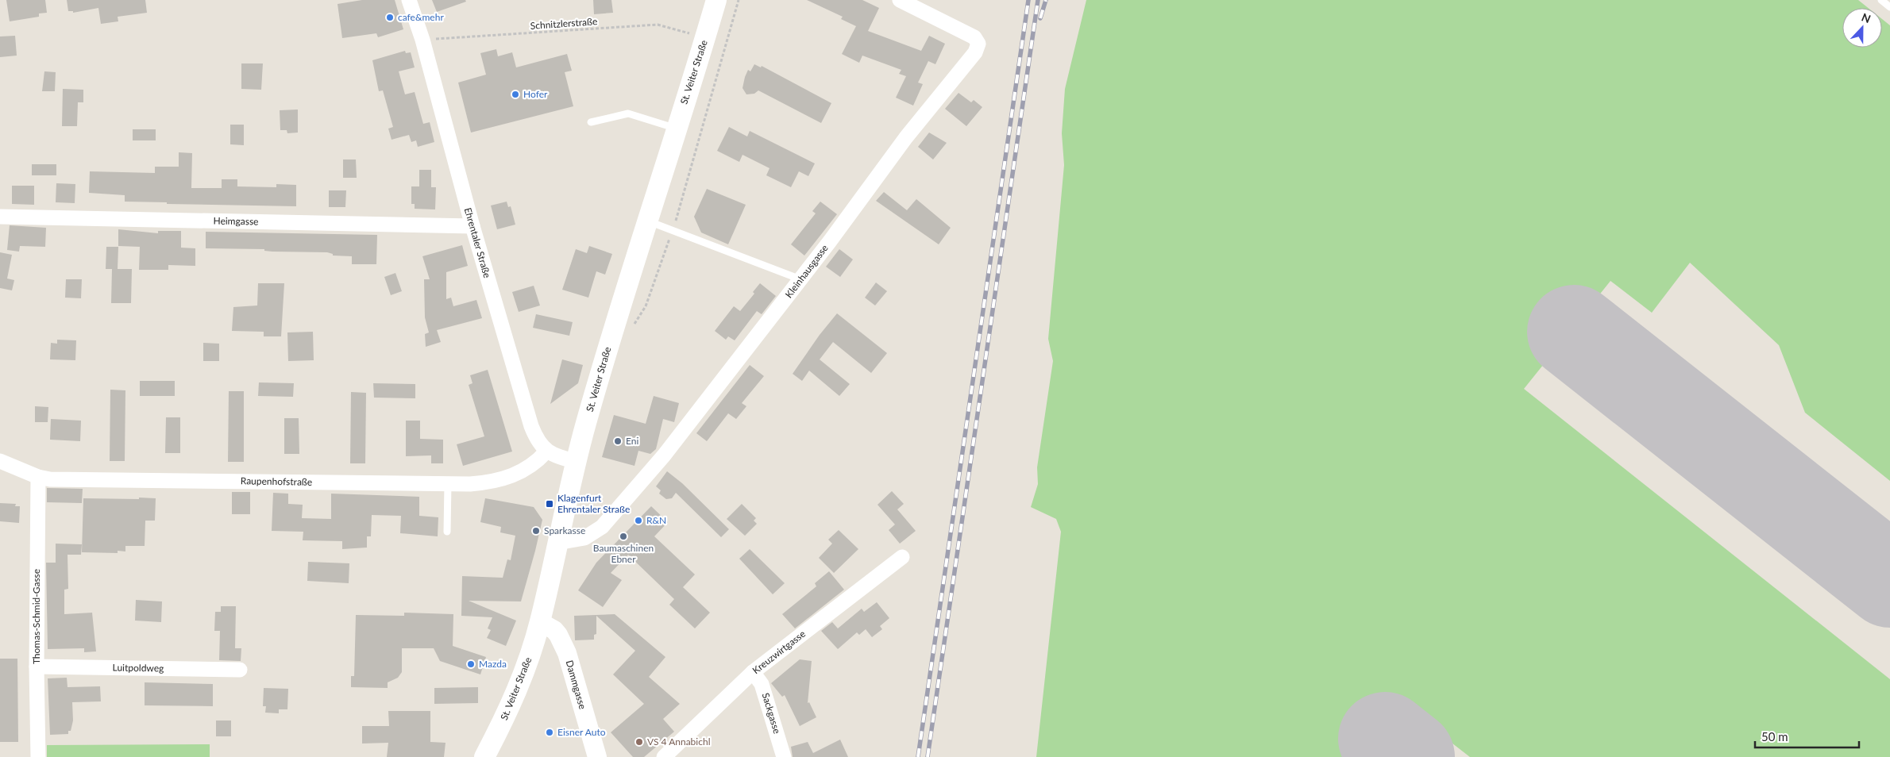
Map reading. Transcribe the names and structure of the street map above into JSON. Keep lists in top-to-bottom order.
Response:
{
  "streets": {
    "main road": ["St. Veiter Straße"],
    "street": [
      "Heimgasse",
      "Ehrentaler Straße",
      "Kleinhausgasse",
      "Raupenhofstraße",
      "Thomas-Schmid-Gasse",
      "Kreuzwirtgasse",
      "Luitpoldweg",
      "Dammgasse",
      "Sackgasse"
    ],
    "path": ["Schnitzlerstraße"]
  },
  "crossings": [
    ["Schnitzlerstraße", "St. Veiter Straße"],
    ["Schnitzlerstraße", "Ehrentaler Straße"],
    ["St. Veiter Straße", "Kleinhausgasse"],
    ["St. Veiter Straße", "Dammgasse"],
    ["Heimgasse", "Ehrentaler Straße"],
    ["Ehrentaler Straße", "Raupenhofstraße"],
    ["Raupenhofstraße", "Thomas-Schmid-Gasse"],
    ["Thomas-Schmid-Gasse", "Luitpoldweg"],
    ["Kreuzwirtgasse", "Sackgasse"]
  ],
  "places": {
    "other": [
      "cafe&mehr",
      "Hofer",
      "Eni",
      "R&N",
      "Sparkasse",
      "Baumaschinen Ebner",
      "Mazda",
      "Eisner Auto",
      "VS 4 Annabichl"
    ],
    "transit": ["Klagenfurt Ehrentaler Straße"]
  },
  "scale_bar": "50 m",
  "north": "top"
}
